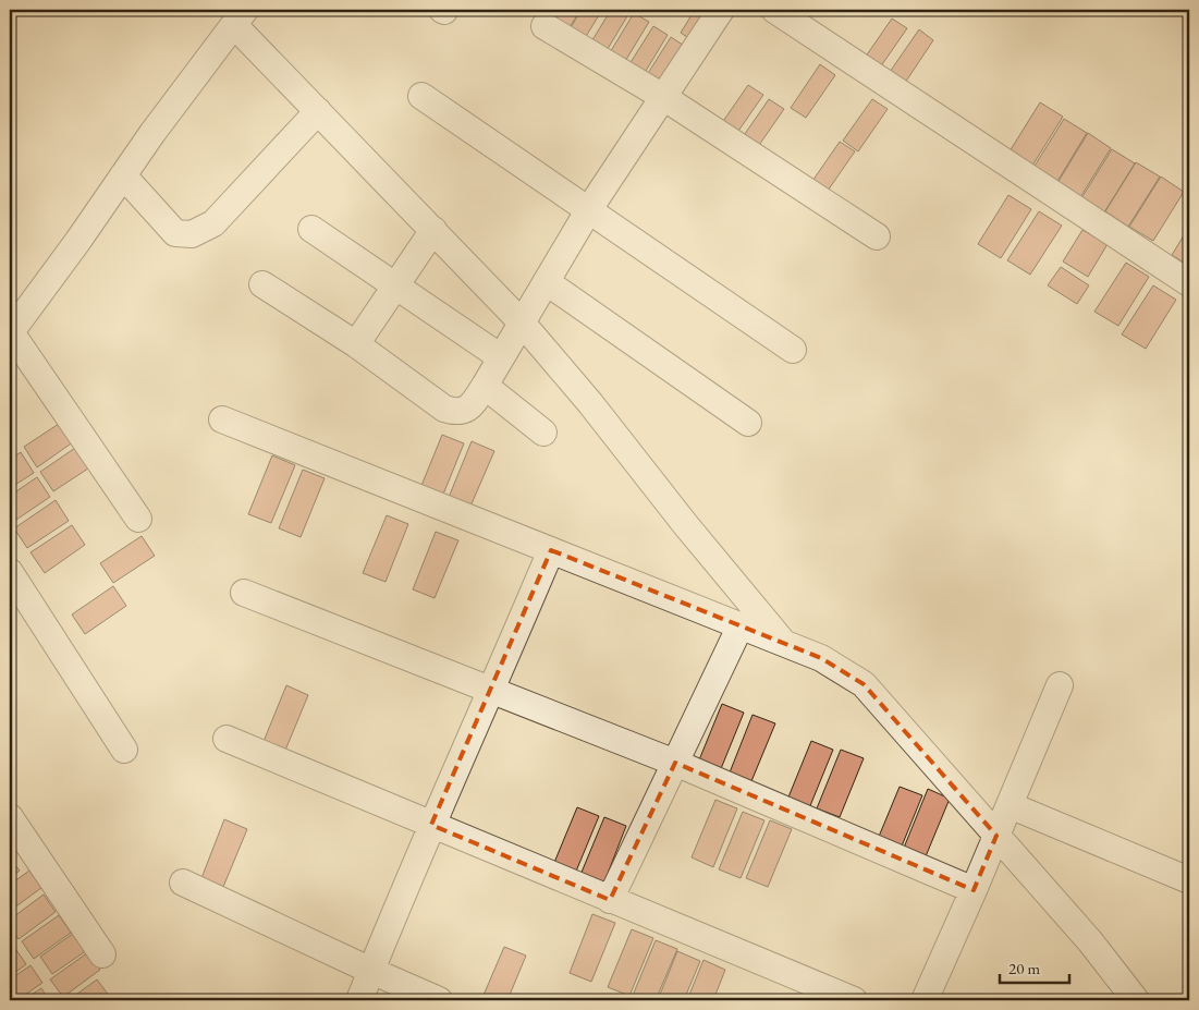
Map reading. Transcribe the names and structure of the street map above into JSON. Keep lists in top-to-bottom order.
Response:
{
  "scale_bar": "20 m"
}
